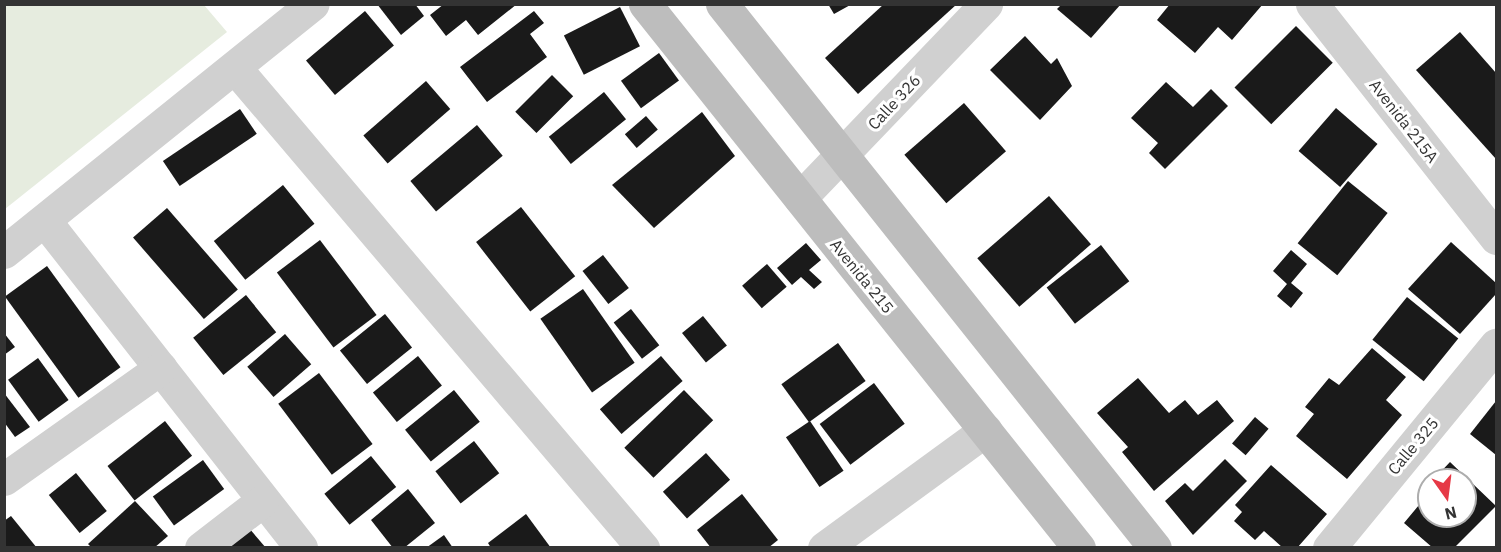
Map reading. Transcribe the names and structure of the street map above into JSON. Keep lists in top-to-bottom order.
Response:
{
  "streets": {
    "street": [
      "Calle 326",
      "Avenida 215A",
      "Avenida 215",
      "Calle 325"
    ]
  },
  "crossings": [
    ["Calle 326", "Avenida 215"]
  ],
  "north": "bottom"
}
